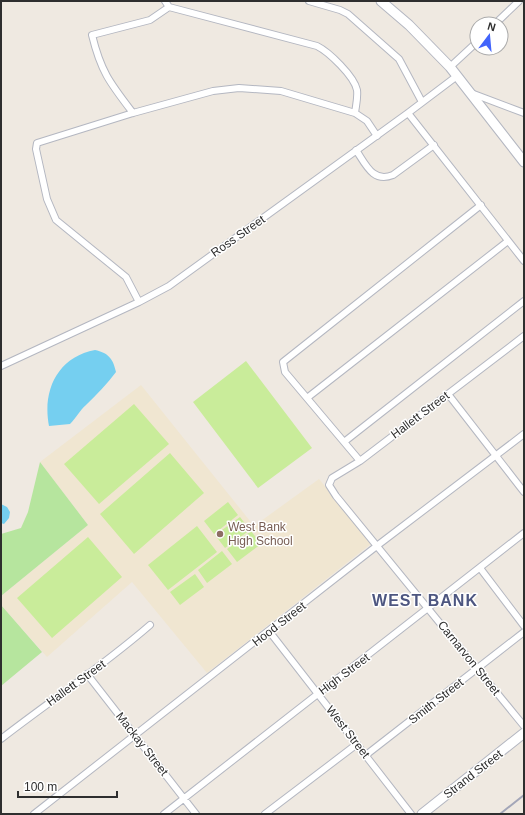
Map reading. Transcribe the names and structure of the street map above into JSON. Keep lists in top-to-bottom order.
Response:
{
  "streets": {
    "street": [
      "Ross Street",
      "Hallett Street",
      "Hood Street",
      "Carnarvon Street",
      "High Street",
      "Smith Street",
      "West Street",
      "Mackay Street",
      "Strand Street"
    ]
  },
  "crossings": [
    ["Hallett Street", "Carnarvon Street"],
    ["Hallett Street", "Mackay Street"],
    ["Hood Street", "Carnarvon Street"],
    ["Hood Street", "West Street"],
    ["Hood Street", "Mackay Street"],
    ["Carnarvon Street", "High Street"],
    ["Carnarvon Street", "Smith Street"],
    ["High Street", "West Street"],
    ["High Street", "Mackay Street"],
    ["Smith Street", "West Street"]
  ],
  "districts": ["WEST BANK"],
  "places": ["West Bank High School"],
  "scale_bar": "100 m",
  "north": "top"
}
